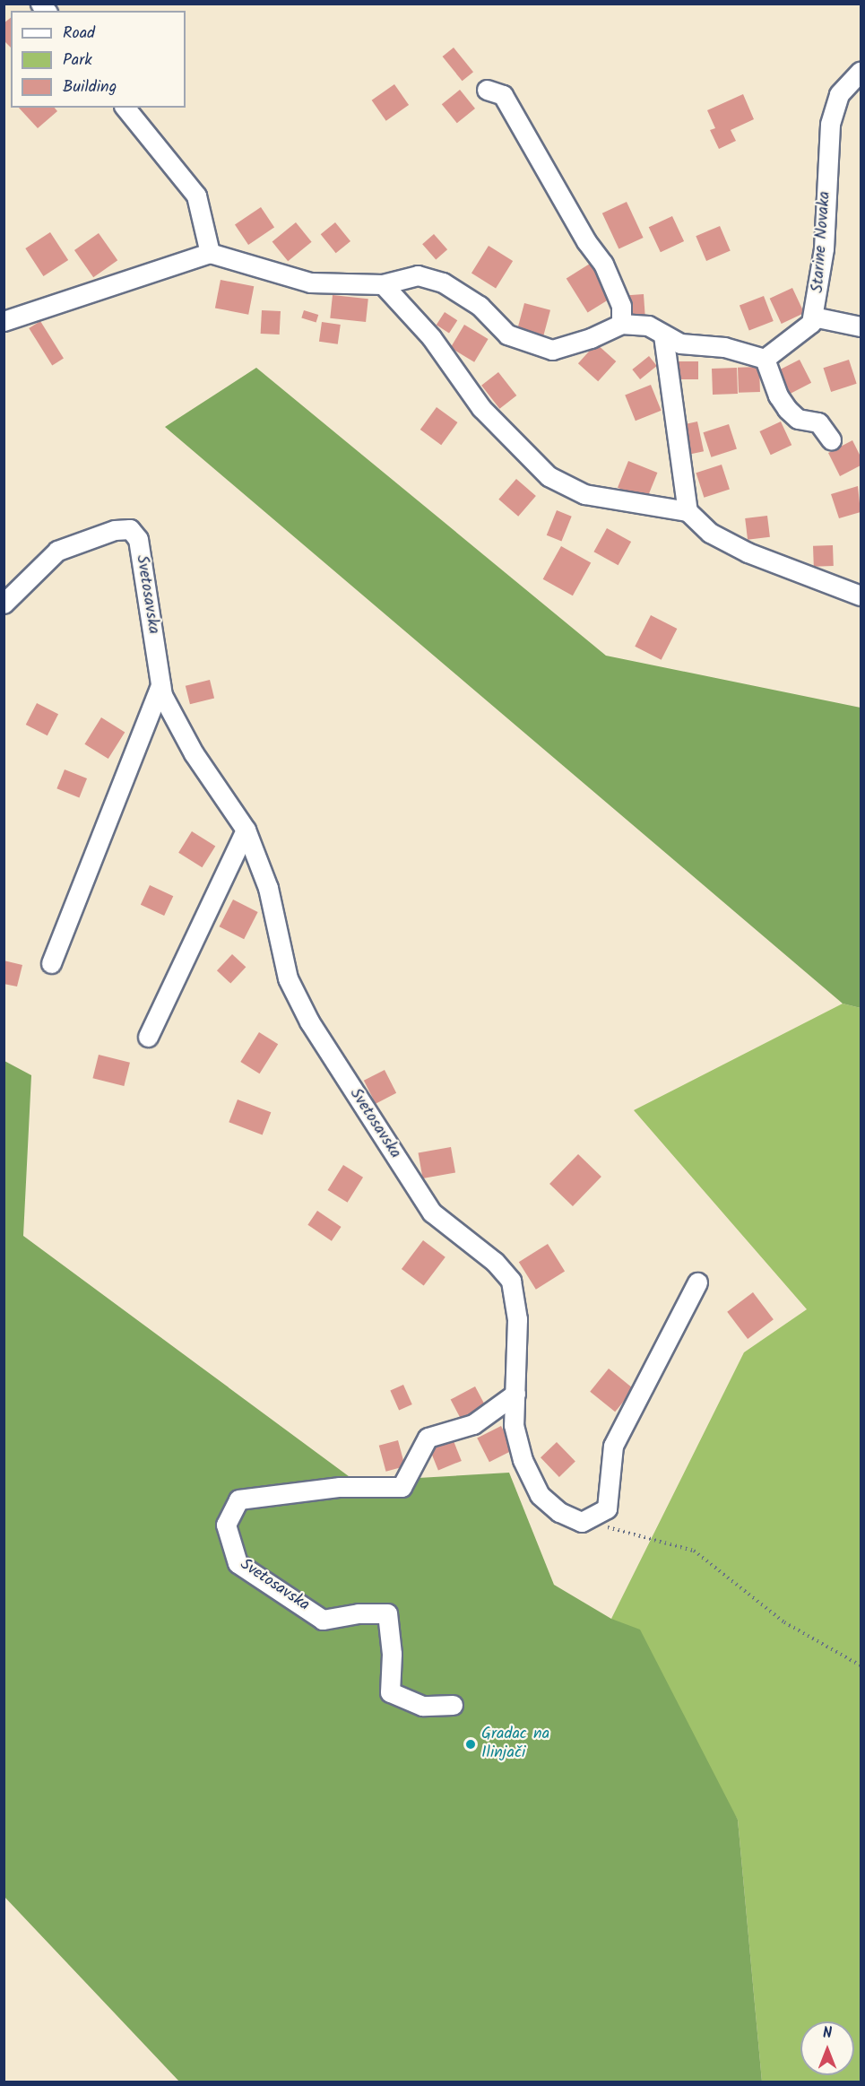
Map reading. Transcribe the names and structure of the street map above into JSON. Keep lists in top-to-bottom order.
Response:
{
  "streets": {
    "street": ["Starine Novaka", "Svetosavska"]
  },
  "places": ["Gradac na Ilinjači"],
  "legend": ["Road", "Park", "Building"],
  "north": "top"
}
